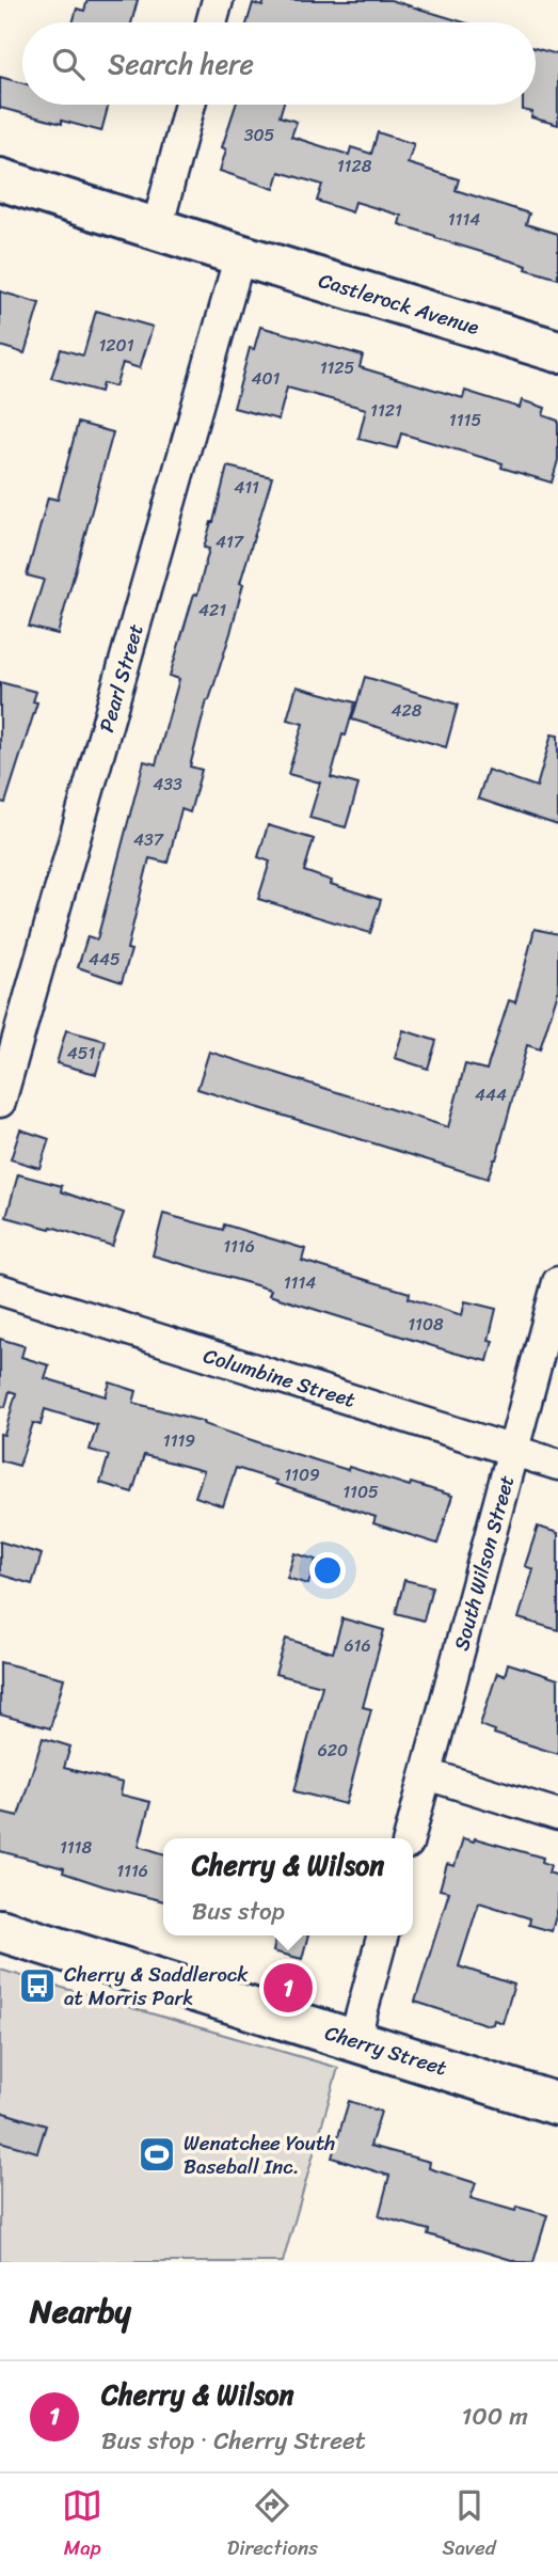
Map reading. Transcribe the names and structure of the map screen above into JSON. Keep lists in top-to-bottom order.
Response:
{
  "streets": {
    "street": [
      "Castlerock Avenue",
      "Pearl Street",
      "Columbine Street",
      "South Wilson Street",
      "Cherry Street"
    ]
  },
  "crossings": [
    ["Castlerock Avenue", "Pearl Street"],
    ["Columbine Street", "South Wilson Street"]
  ],
  "places": {
    "bus stop": ["Cherry & Saddlerock at Morris Park"],
    "sports": ["Wenatchee Youth Baseball Inc."]
  },
  "house_numbers": [
    "305",
    "1128",
    "1114",
    "1201",
    "1125",
    "401",
    "1121",
    "1115",
    "411",
    "417",
    "421",
    "428",
    "433",
    "437",
    "445",
    "451",
    "444",
    "1116",
    "1114",
    "1108",
    "1119",
    "1109",
    "1105",
    "616",
    "620",
    "1118",
    "1116"
  ],
  "page": {
    "search": "Search here",
    "popup": ["Cherry & Wilson", "Bus stop"],
    "pins": "1",
    "heading": "Nearby",
    "list": [
      {
        "mark": "1",
        "name": "Cherry & Wilson",
        "note": "Bus stop · Cherry Street",
        "value": "100 m"
      }
    ],
    "nav": ["Map", "Directions", "Saved"]
  }
}
